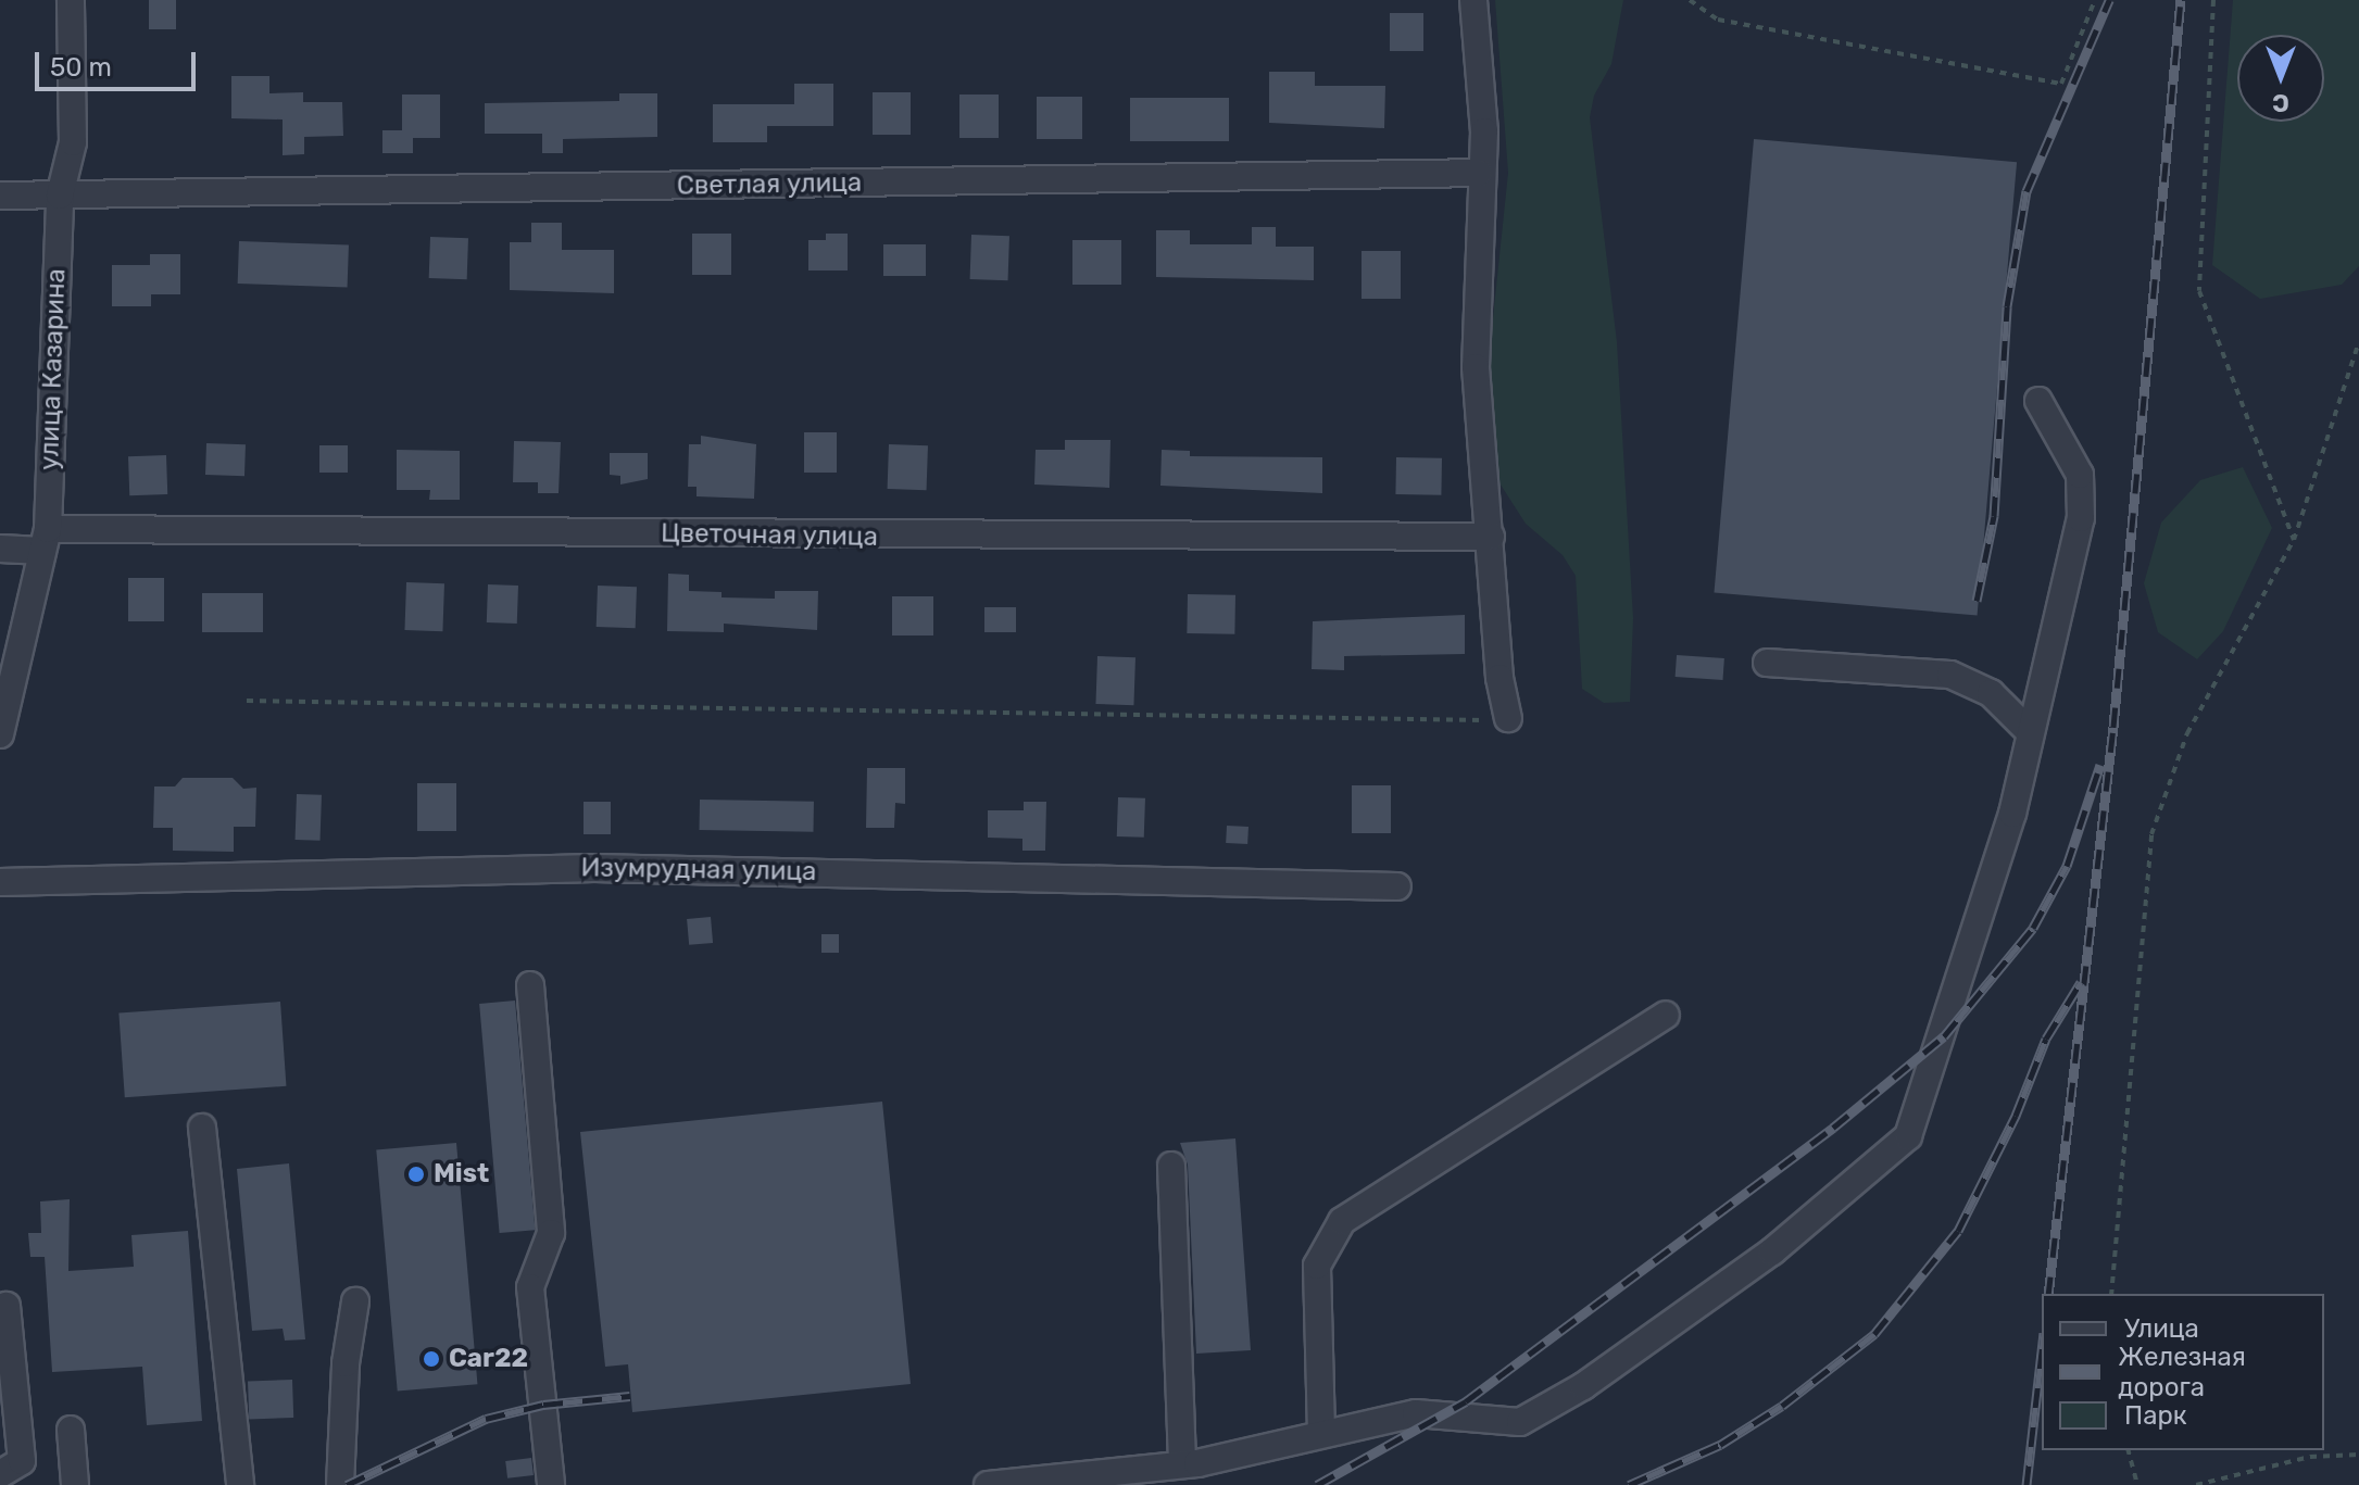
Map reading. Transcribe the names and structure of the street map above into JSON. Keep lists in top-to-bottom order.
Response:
{
  "streets": {
    "street": [
      "Светлая улица",
      "улица Казарина",
      "Цветочная улица",
      "Изумрудная улица"
    ]
  },
  "crossings": [
    ["Светлая улица", "улица Казарина"],
    ["улица Казарина", "Цветочная улица"]
  ],
  "places": ["Mist", "Car22"],
  "legend": ["Улица", "Железная дорога", "Парк"],
  "scale_bar": "50 m",
  "north": "bottom"
}
